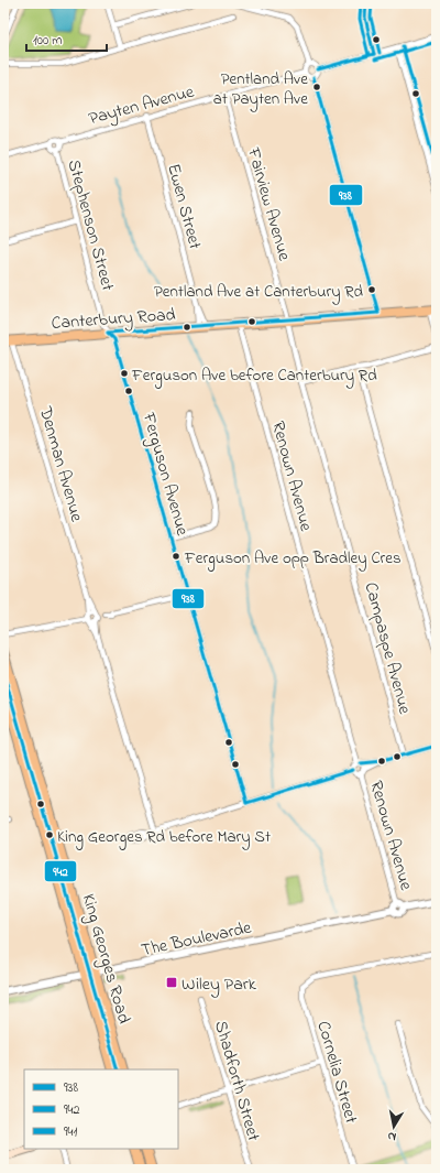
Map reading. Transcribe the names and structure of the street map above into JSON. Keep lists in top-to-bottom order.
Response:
{
  "streets": {
    "highway": ["Canterbury Road", "King Georges Road"],
    "street": [
      "Payten Avenue",
      "Fairview Avenue",
      "Ewen Street",
      "Stephenson Street",
      "Denman Avenue",
      "Ferguson Avenue",
      "Renown Avenue",
      "Campaspe Avenue",
      "The Boulevarde",
      "Cornelia Street",
      "Shadforth Street"
    ]
  },
  "crossings": [
    ["Payten Avenue", "Fairview Avenue"],
    ["Payten Avenue", "Ewen Street"],
    ["Payten Avenue", "Stephenson Street"],
    ["Fairview Avenue", "Canterbury Road"],
    ["Fairview Avenue", "Campaspe Avenue"],
    ["Ewen Street", "Canterbury Road"],
    ["Stephenson Street", "Canterbury Road"],
    ["Stephenson Street", "Ferguson Avenue"],
    ["Canterbury Road", "Denman Avenue"],
    ["Canterbury Road", "Ferguson Avenue"],
    ["Canterbury Road", "Renown Avenue"],
    ["Canterbury Road", "Campaspe Avenue"],
    ["Denman Avenue", "Ferguson Avenue"],
    ["Renown Avenue", "The Boulevarde"],
    ["The Boulevarde", "King Georges Road"]
  ],
  "places": {
    "other": [
      "Pentland Ave at Payten Ave",
      "Pentland Ave at Canterbury Rd",
      "Ferguson Ave before Canterbury Rd",
      "Ferguson Ave opp Bradley Cres",
      "King Georges Rd before Mary St"
    ],
    "transit": ["Wiley Park"]
  },
  "lines": ["transit line 938", "transit line 942", "transit line 941"],
  "legend": ["938", "942", "941"],
  "scale_bar": "100 m",
  "north": "bottom"
}
